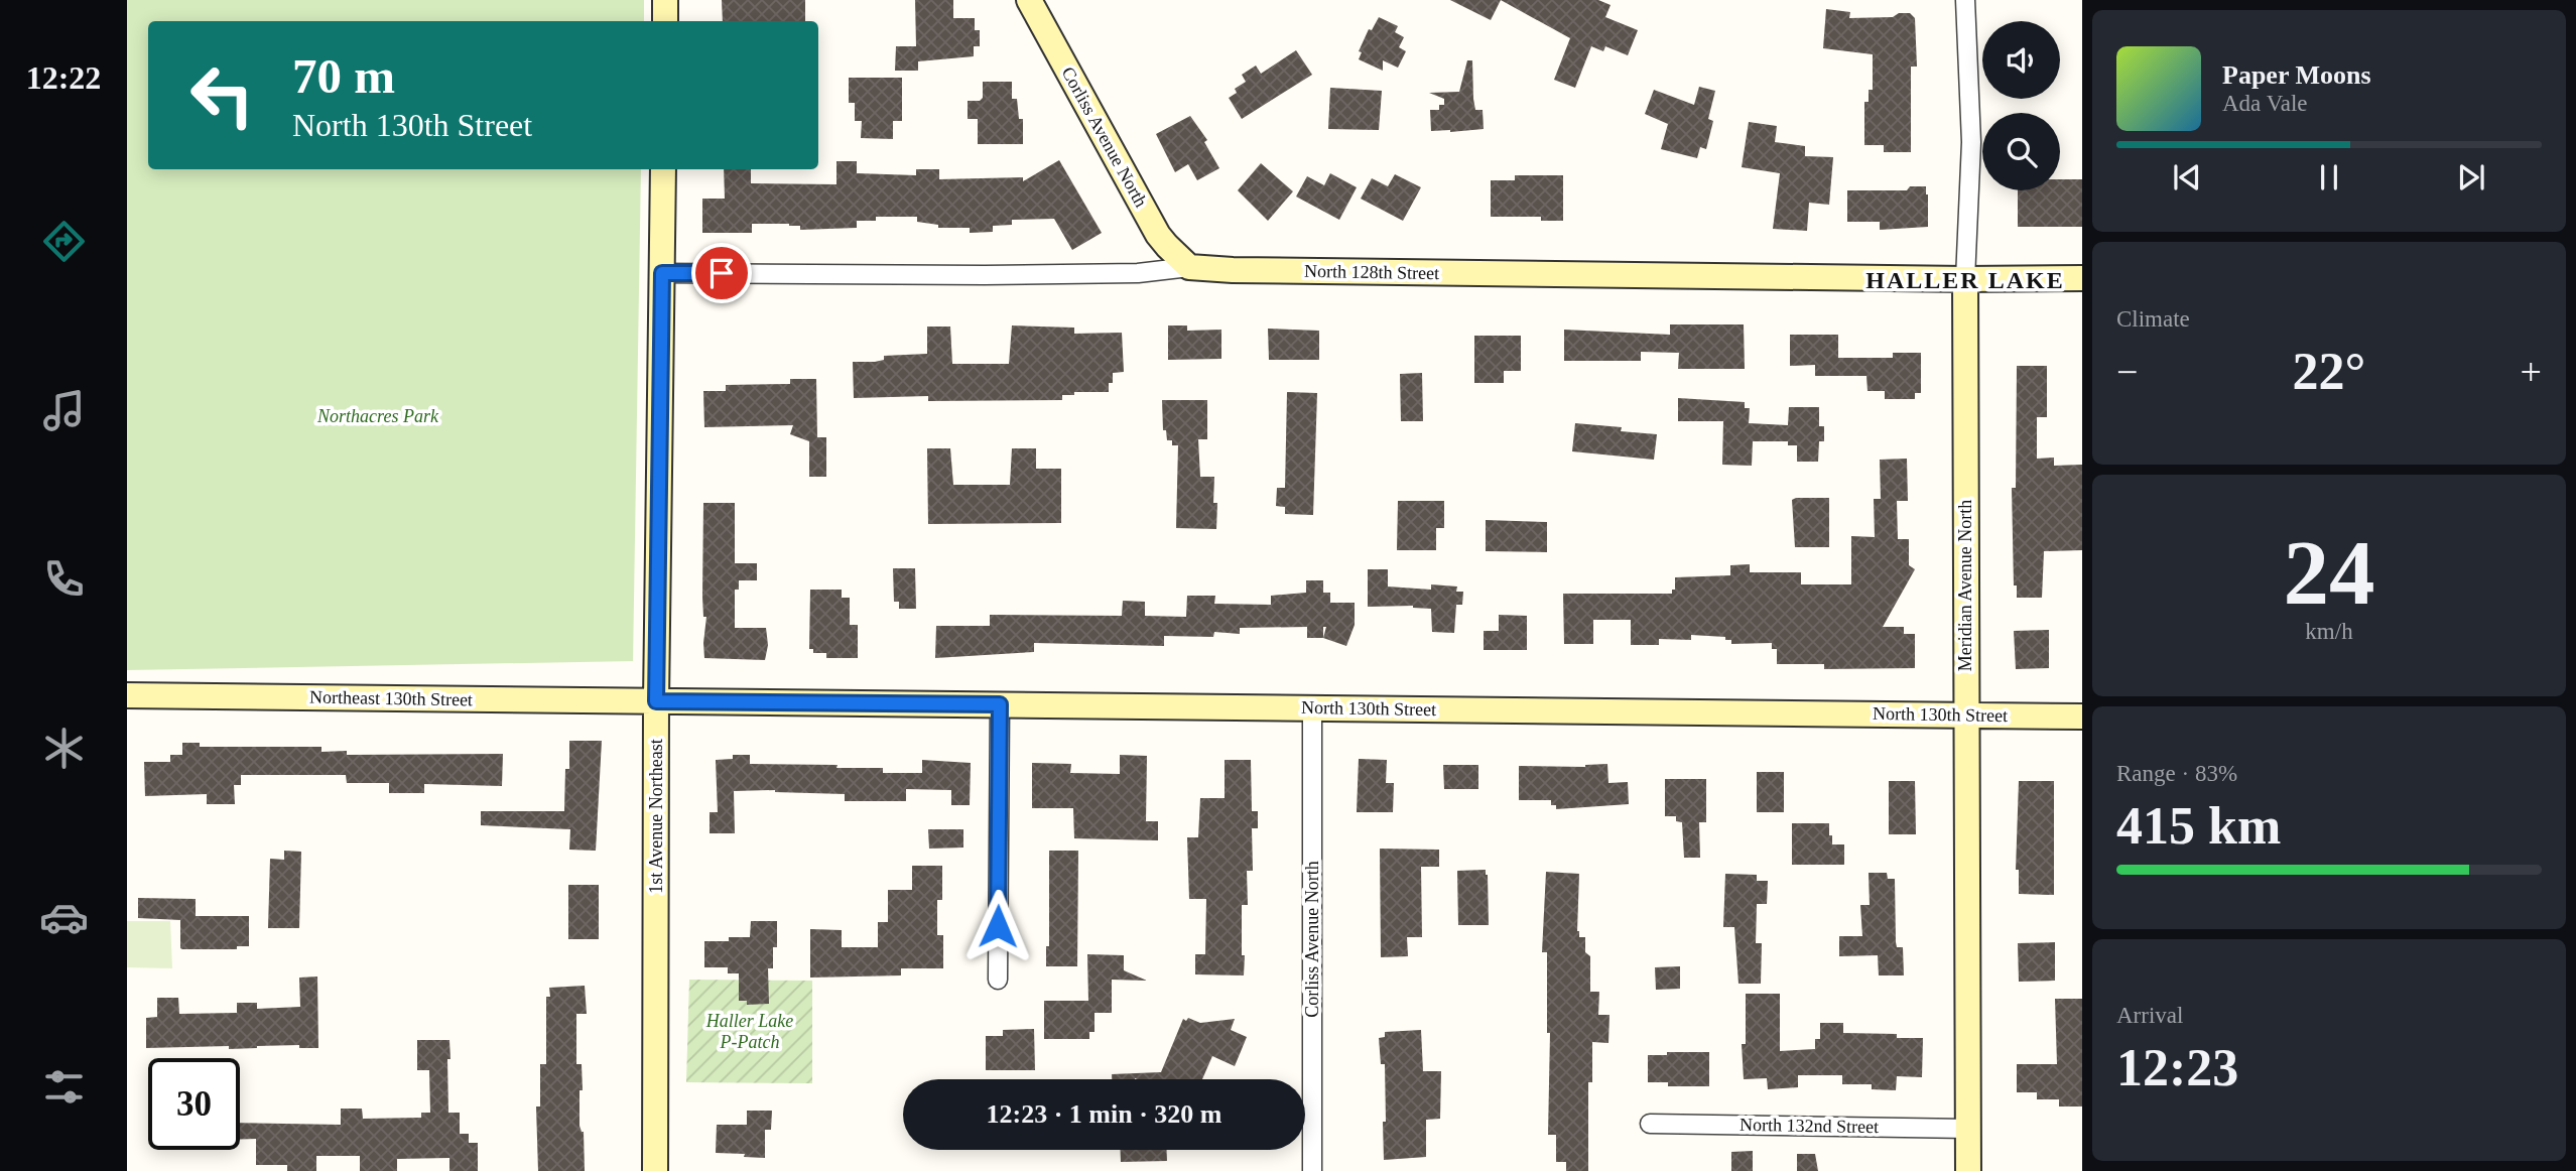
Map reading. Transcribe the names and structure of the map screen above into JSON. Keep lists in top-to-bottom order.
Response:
{
  "streets": {
    "street": [
      "Corliss Avenue North",
      "North 128th Street",
      "Meridian Avenue North",
      "Northeast 130th Street",
      "North 130th Street",
      "1st Avenue Northeast",
      "North 132nd Street"
    ]
  },
  "crossings": [
    ["Corliss Avenue North", "North 128th Street"],
    ["Corliss Avenue North", "North 130th Street"],
    ["North 128th Street", "Meridian Avenue North"],
    ["North 128th Street", "1st Avenue Northeast"],
    ["Meridian Avenue North", "North 130th Street"],
    ["Meridian Avenue North", "North 132nd Street"],
    ["Northeast 130th Street", "North 130th Street"],
    ["Northeast 130th Street", "1st Avenue Northeast"],
    ["North 130th Street", "1st Avenue Northeast"]
  ],
  "districts": ["HALLER LAKE"],
  "parks": ["Northacres Park", "Haller Lake P-Patch"],
  "page": {
    "tabs": "12:22",
    "turn": ["70 m", "North 130th Street"],
    "song": ["Paper Moons", "Ada Vale"],
    "tile": [
      "Climate",
      ["24", "km/h"],
      ["Range · 83%", "415 km"],
      ["Arrival", "12:23"]
    ],
    "heat": ["−", "22°", "+"],
    "limit": "30",
    "trip": "12:23 · 1 min · 320 m"
  }
}
